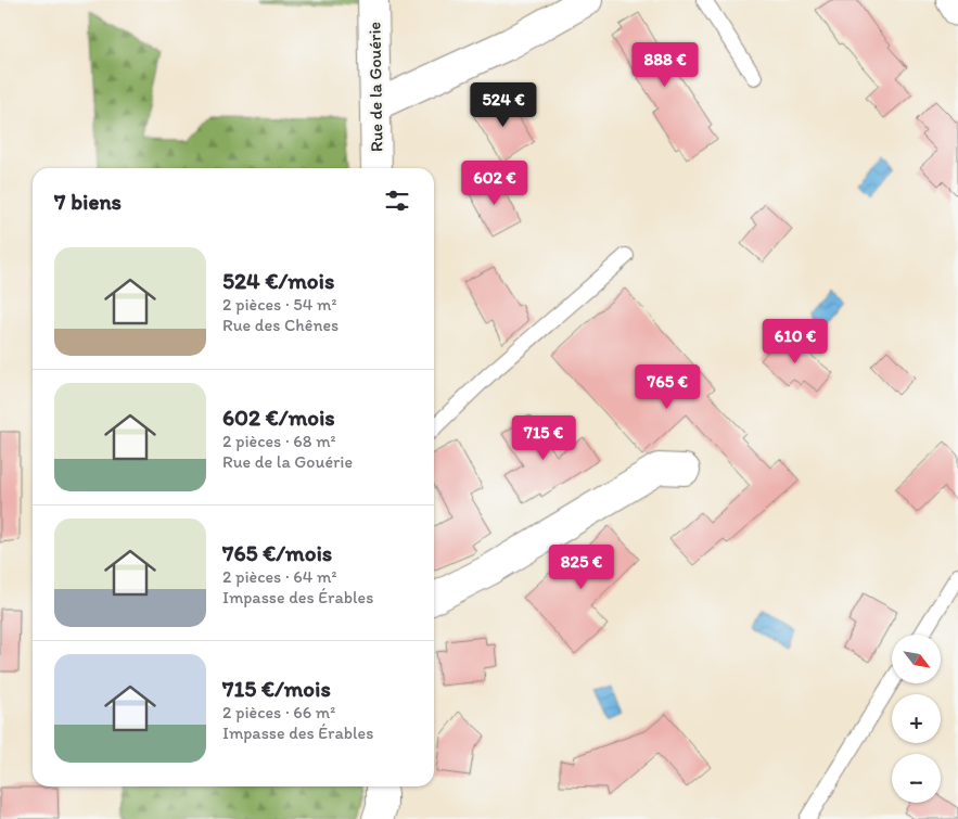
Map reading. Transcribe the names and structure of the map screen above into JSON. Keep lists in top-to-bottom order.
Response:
{
  "streets": {
    "street": ["Rue de la Gouérie"]
  },
  "north": "bottom right",
  "page": {
    "price": [
      "888 €",
      "524 €",
      "602 €",
      "610 €",
      "765 €",
      "715 €",
      "825 €"
    ],
    "heading": "7 biens",
    "list": [
      {
        "name": "524 €/mois",
        "note": "2 pièces · 54 m² · Rue des Chênes"
      },
      {
        "name": "602 €/mois",
        "note": "2 pièces · 68 m² · Rue de la Gouérie"
      },
      {
        "name": "765 €/mois",
        "note": "2 pièces · 64 m² · Impasse des Érables"
      },
      {
        "name": "715 €/mois",
        "note": "2 pièces · 66 m² · Impasse des Érables"
      }
    ],
    "map_buttons": ["+", "−"]
  }
}
